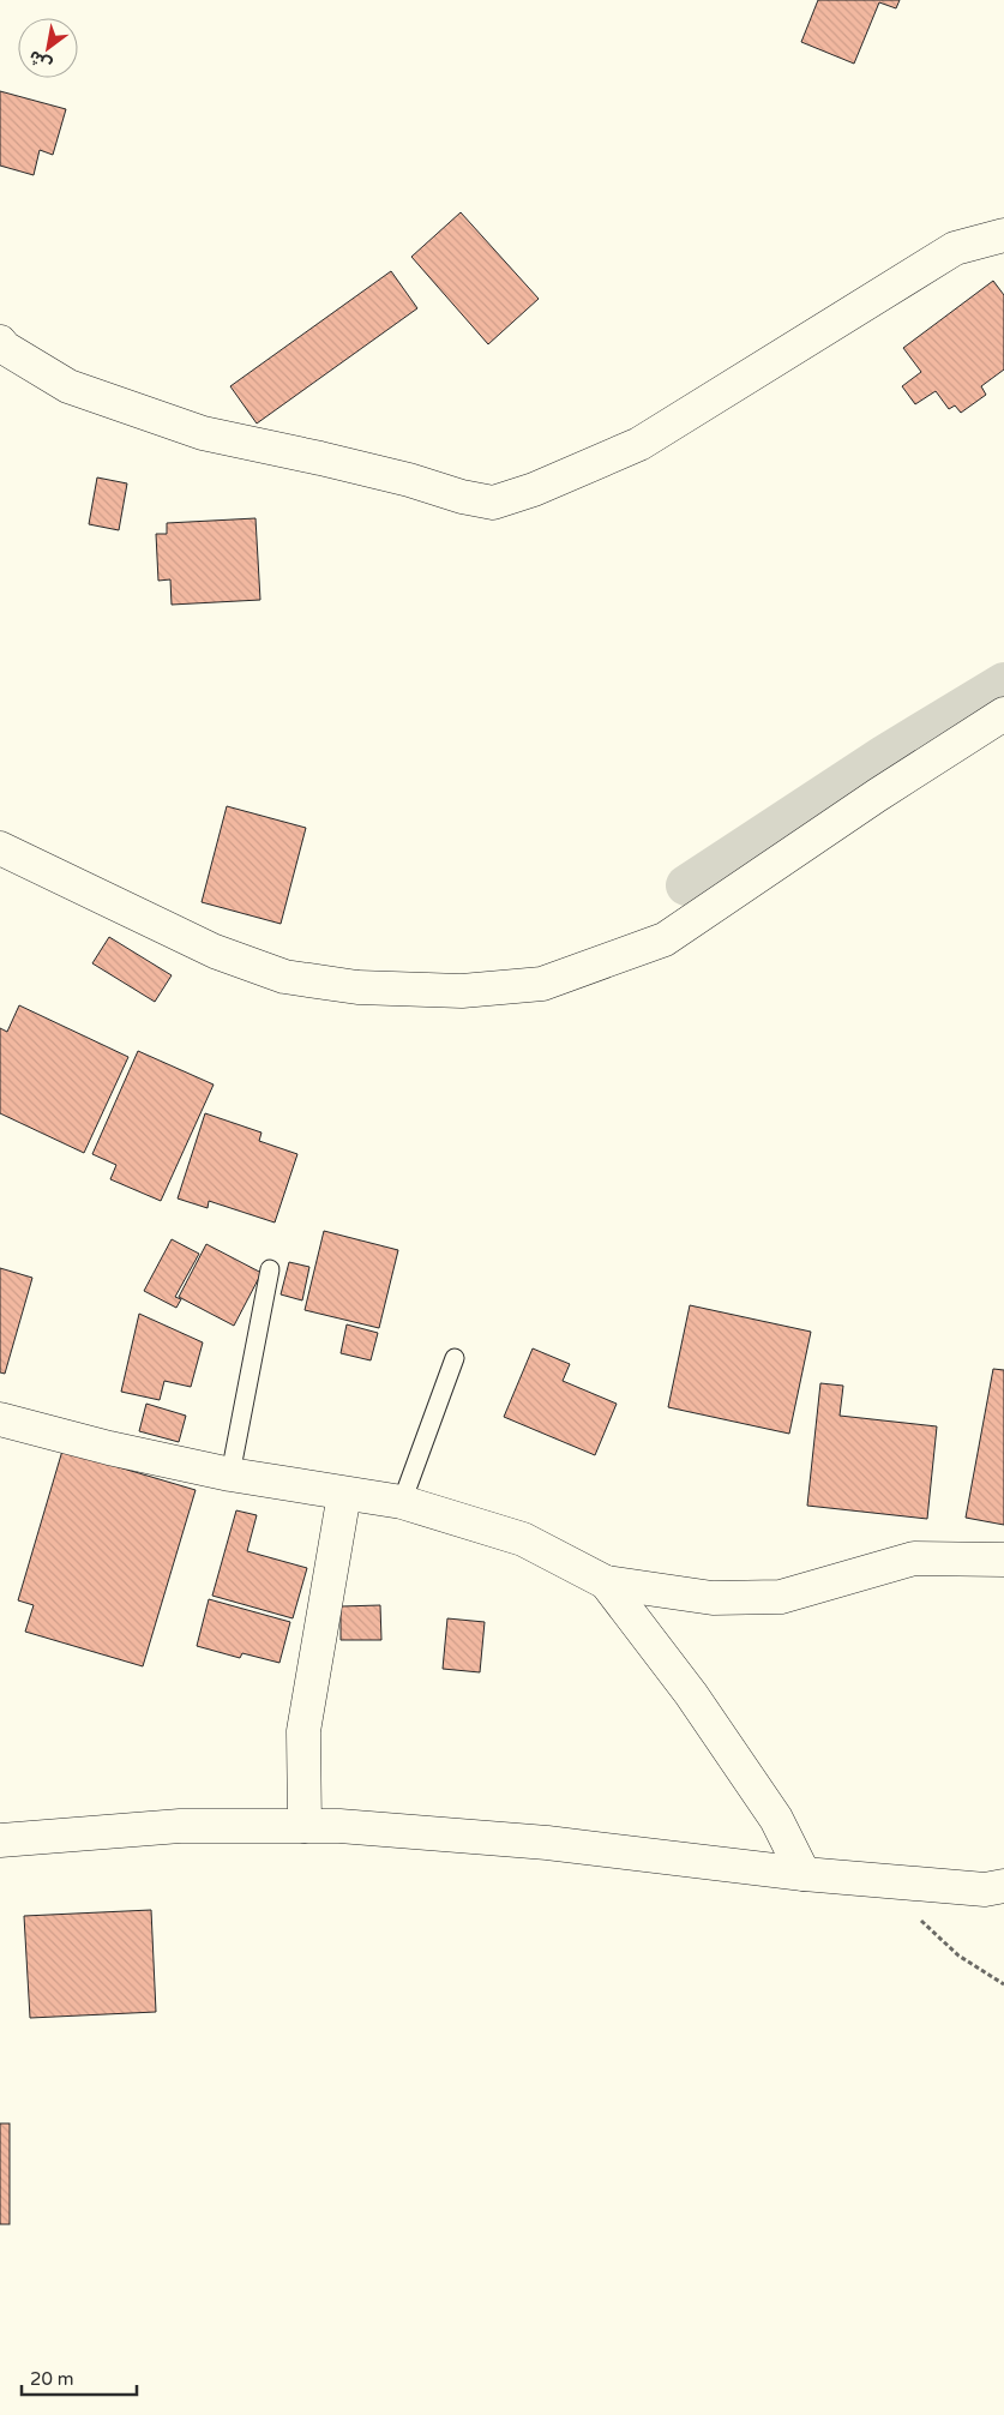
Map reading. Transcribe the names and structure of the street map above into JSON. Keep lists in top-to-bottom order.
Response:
{
  "scale_bar": "20 m",
  "north": "bottom left"
}
